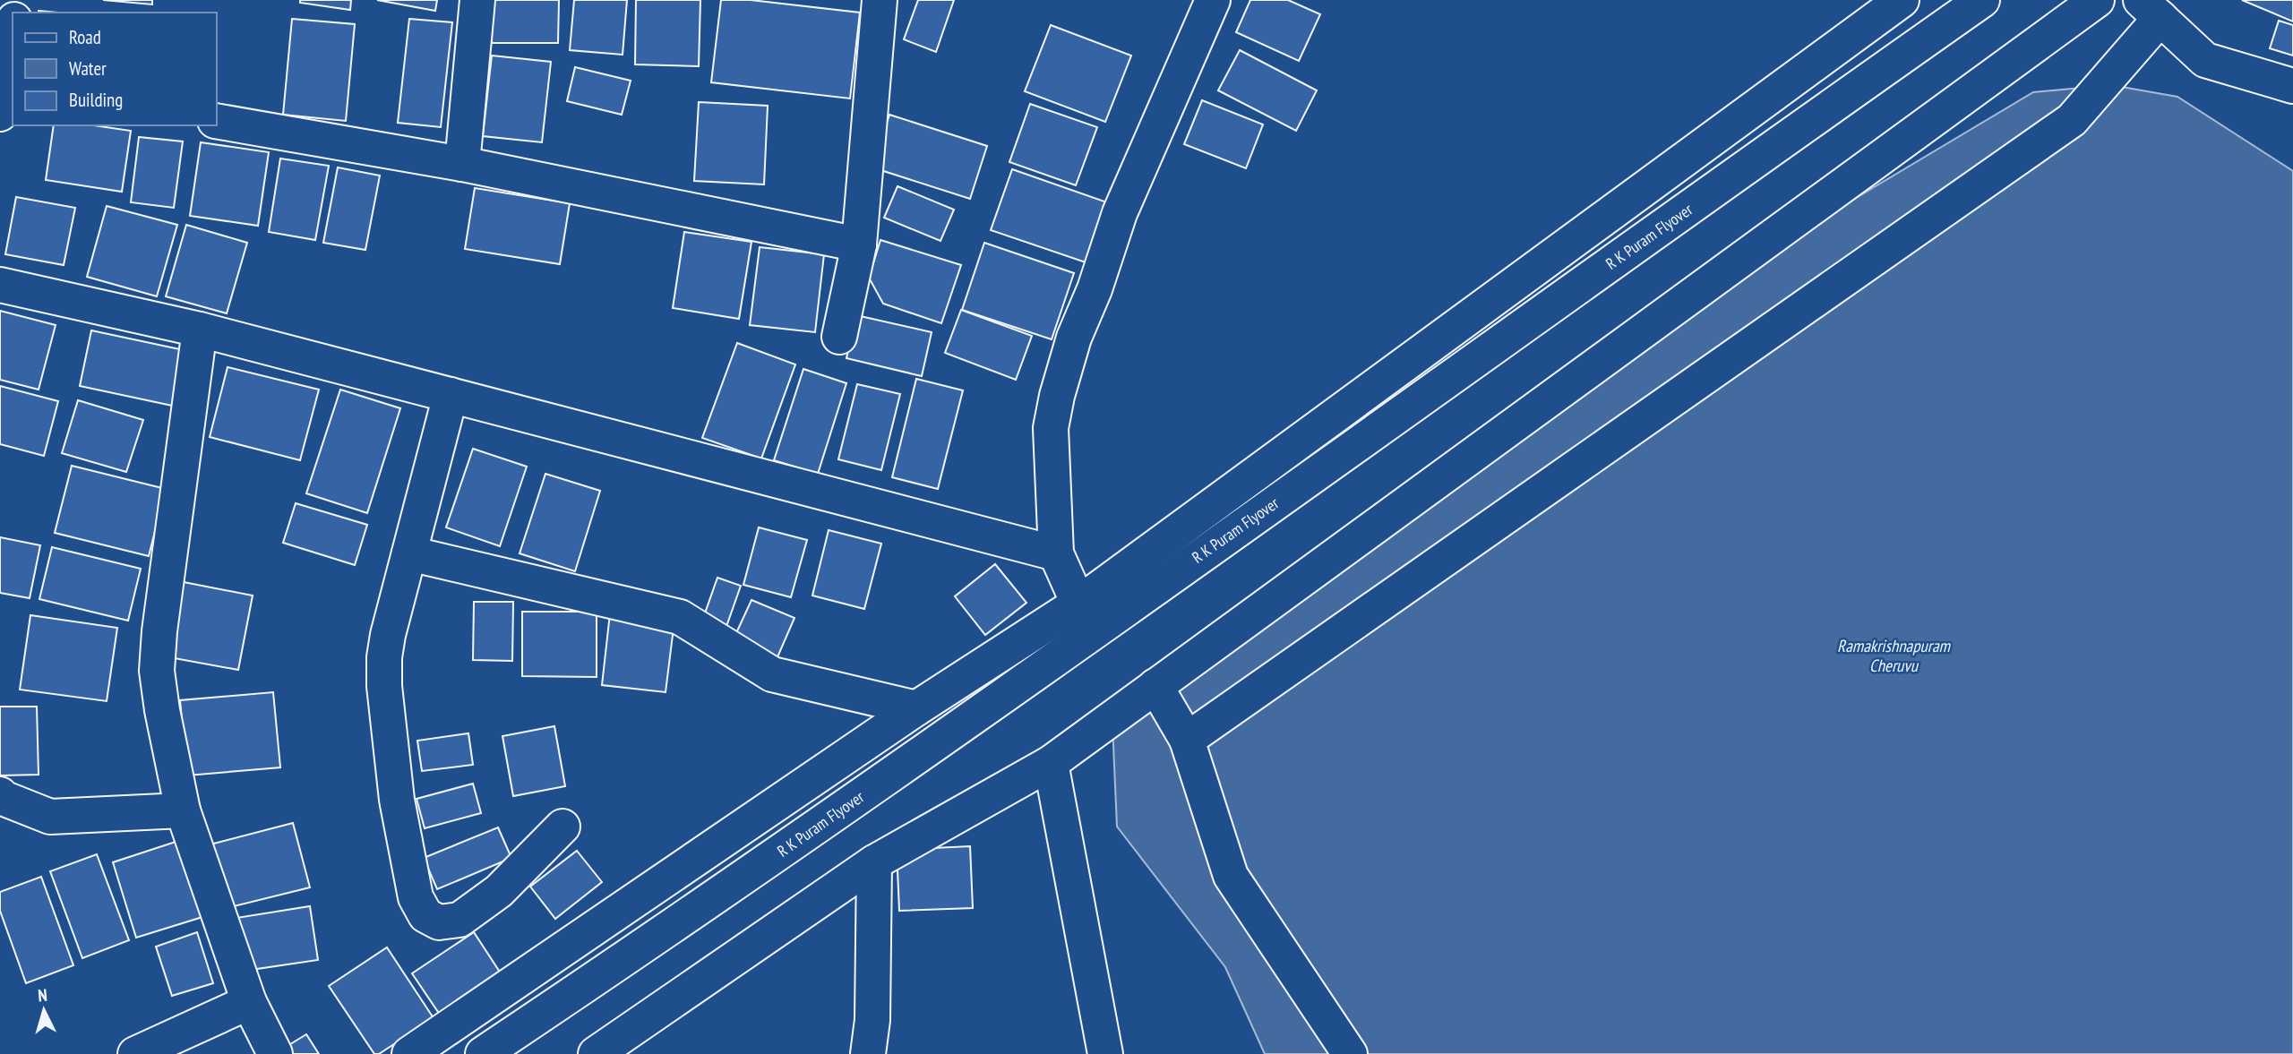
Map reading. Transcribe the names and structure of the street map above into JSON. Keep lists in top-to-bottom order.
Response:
{
  "streets": {
    "street": ["R K Puram Flyover"]
  },
  "water": ["Ramakrishnapuram Cheruvu"],
  "legend": ["Road", "Water", "Building"],
  "north": "top"
}
